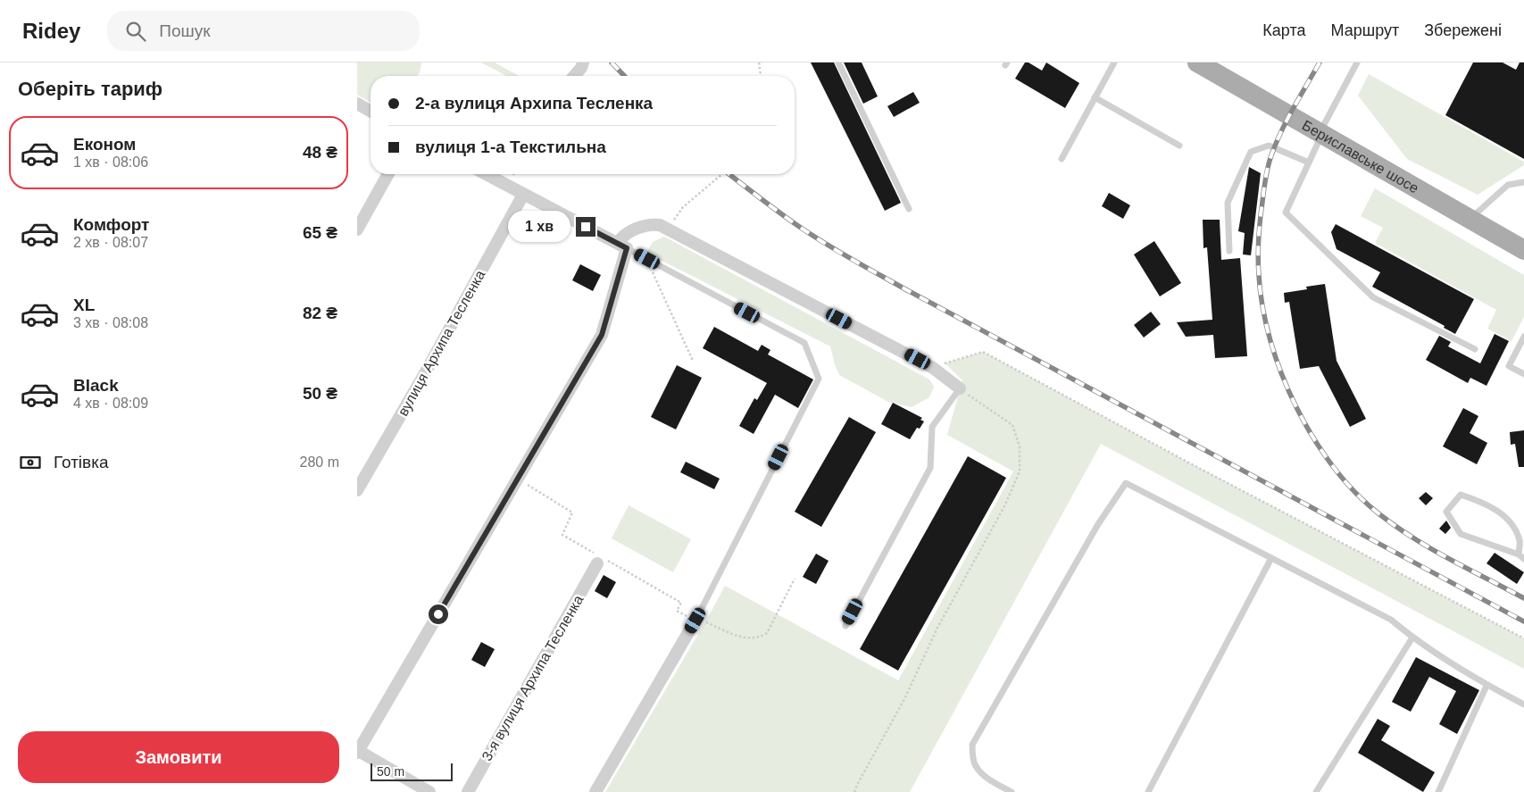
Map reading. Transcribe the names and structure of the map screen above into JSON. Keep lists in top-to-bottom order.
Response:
{
  "streets": {
    "main road": ["Бериславське шосе"],
    "street": ["вулиця Архипа Тесленка", "3-я вулиця Архипа Тесленка"]
  },
  "scale_bar": "50 m",
  "page": {
    "header": "Ridey",
    "search": "Пошук",
    "nav": ["Карта", "Маршрут", "Збережені"],
    "heading": "Оберіть тариф",
    "banner": ["2-а вулиця Архипа Тесленка", "вулиця 1-а Текстильна"],
    "list": [
      {
        "name": "Економ",
        "note": "1 хв · 08:06",
        "value": "48 ₴"
      },
      {
        "name": "Комфорт",
        "note": "2 хв · 08:07",
        "value": "65 ₴"
      },
      {
        "name": "XL",
        "note": "3 хв · 08:08",
        "value": "82 ₴"
      },
      {
        "name": "Black",
        "note": "4 хв · 08:09",
        "value": "50 ₴"
      }
    ],
    "bubble": "1 хв",
    "pay": ["Готівка", "280 m"],
    "buttons": "Замовити",
    "scale": "50 m"
  }
}
